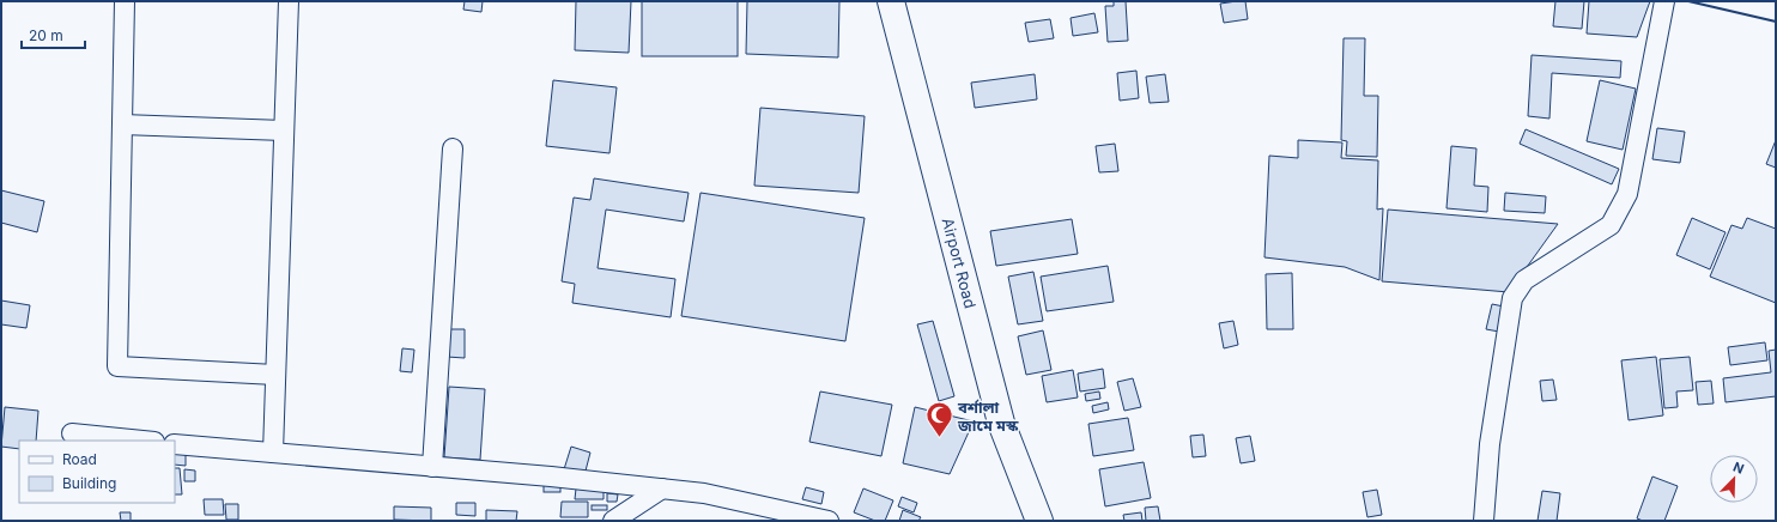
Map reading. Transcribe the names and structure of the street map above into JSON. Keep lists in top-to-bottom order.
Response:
{
  "streets": {
    "main road": ["Airport Road"]
  },
  "places": {
    "mosque": ["বর্শালা জামে মস্ক"]
  },
  "legend": ["Road", "Building"],
  "scale_bar": "20 m",
  "north": "top right"
}
